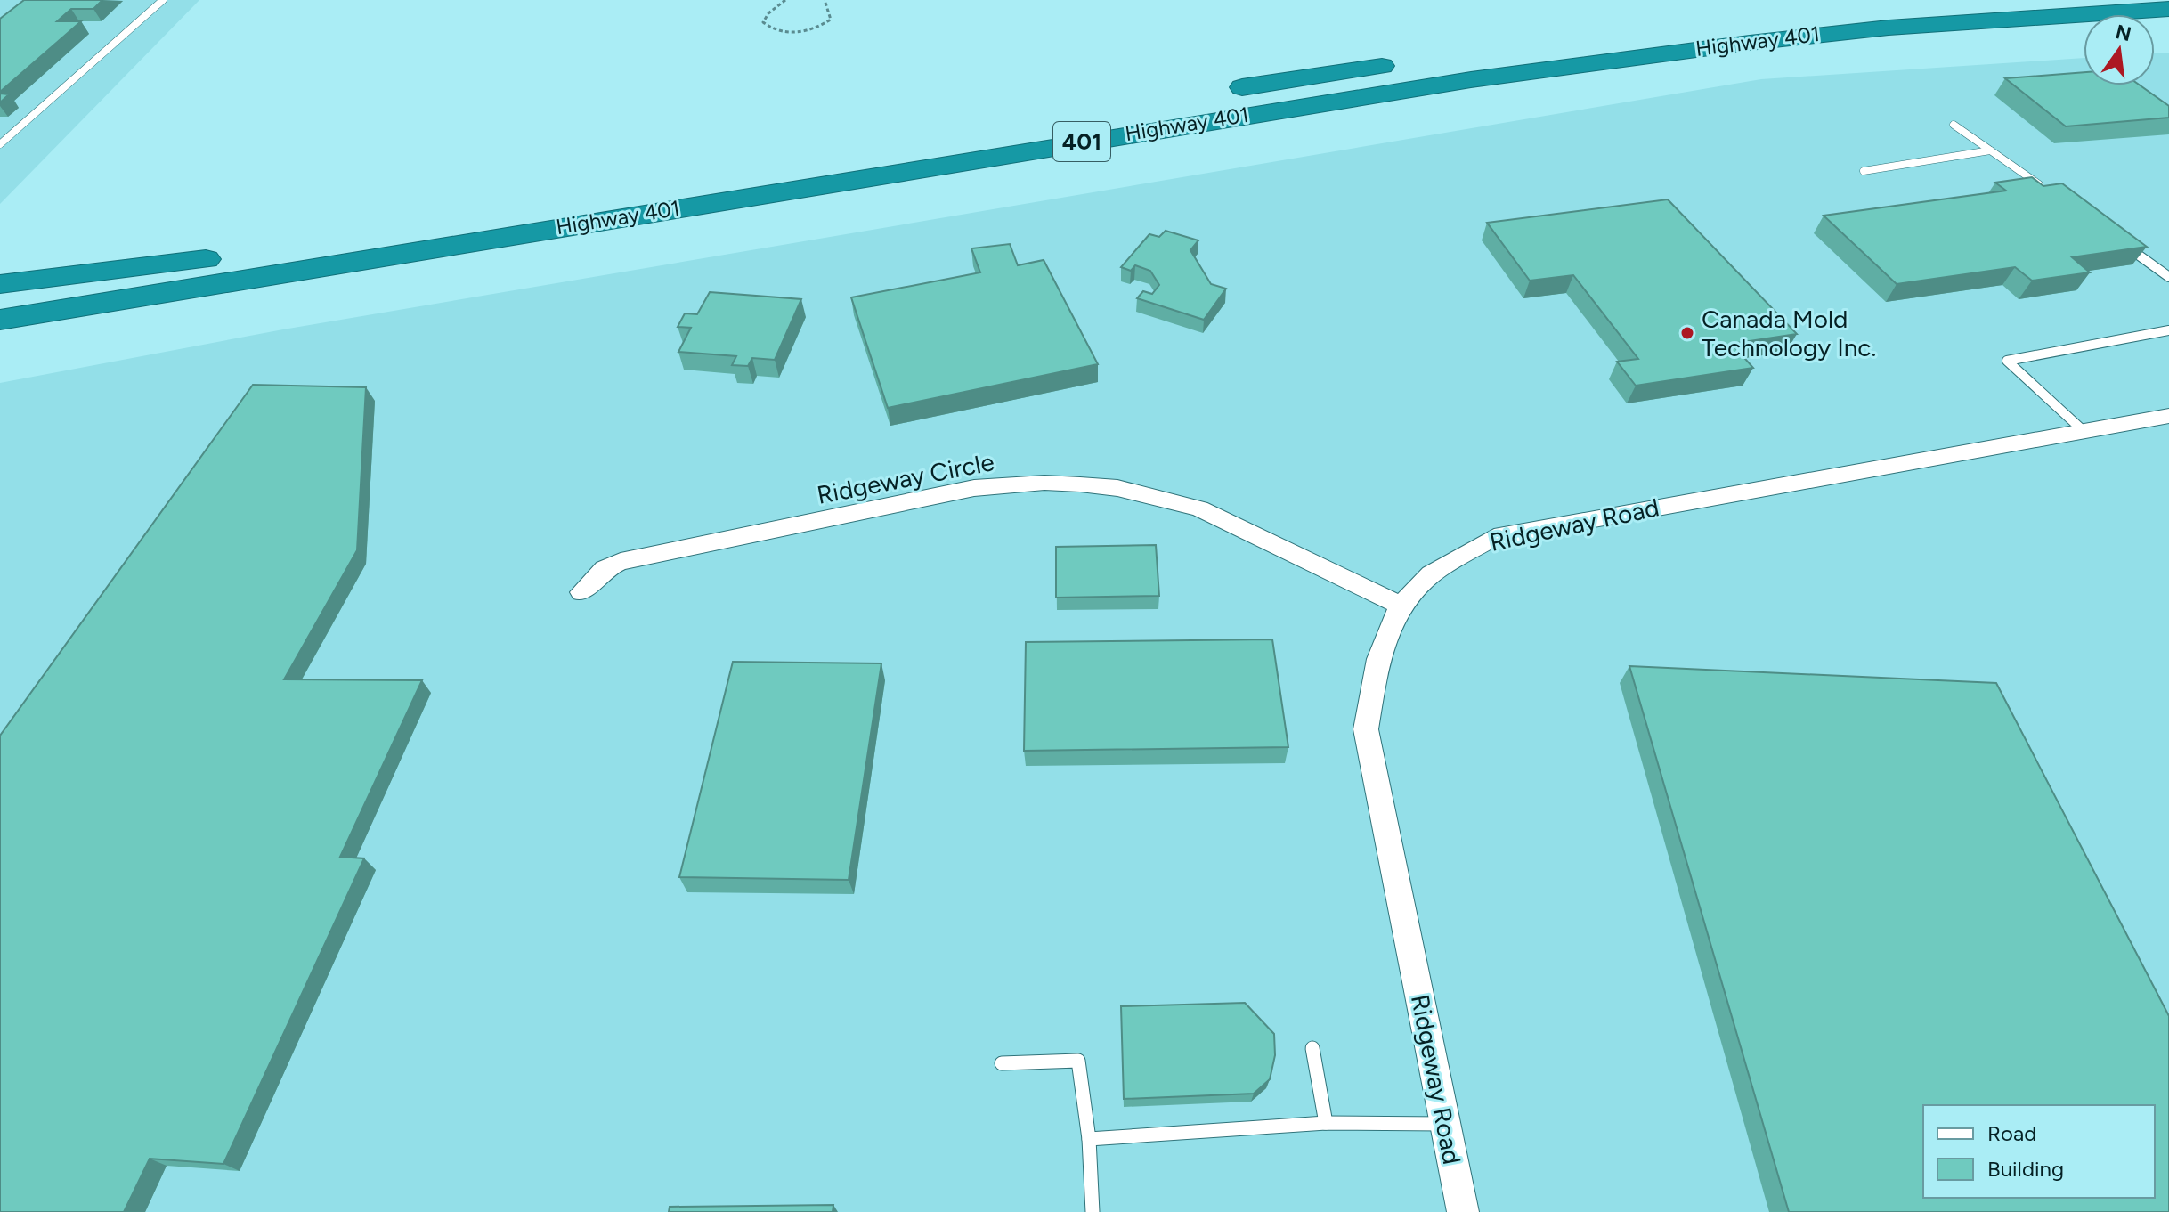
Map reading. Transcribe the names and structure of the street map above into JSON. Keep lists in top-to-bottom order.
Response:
{
  "streets": {
    "highway": ["Highway 401", "401"],
    "street": ["Ridgeway Circle", "Ridgeway Road"]
  },
  "crossings": [
    ["Ridgeway Circle", "Ridgeway Road"]
  ],
  "places": ["Canada Mold Technology Inc."],
  "legend": ["Road", "Building"],
  "north": "top"
}
